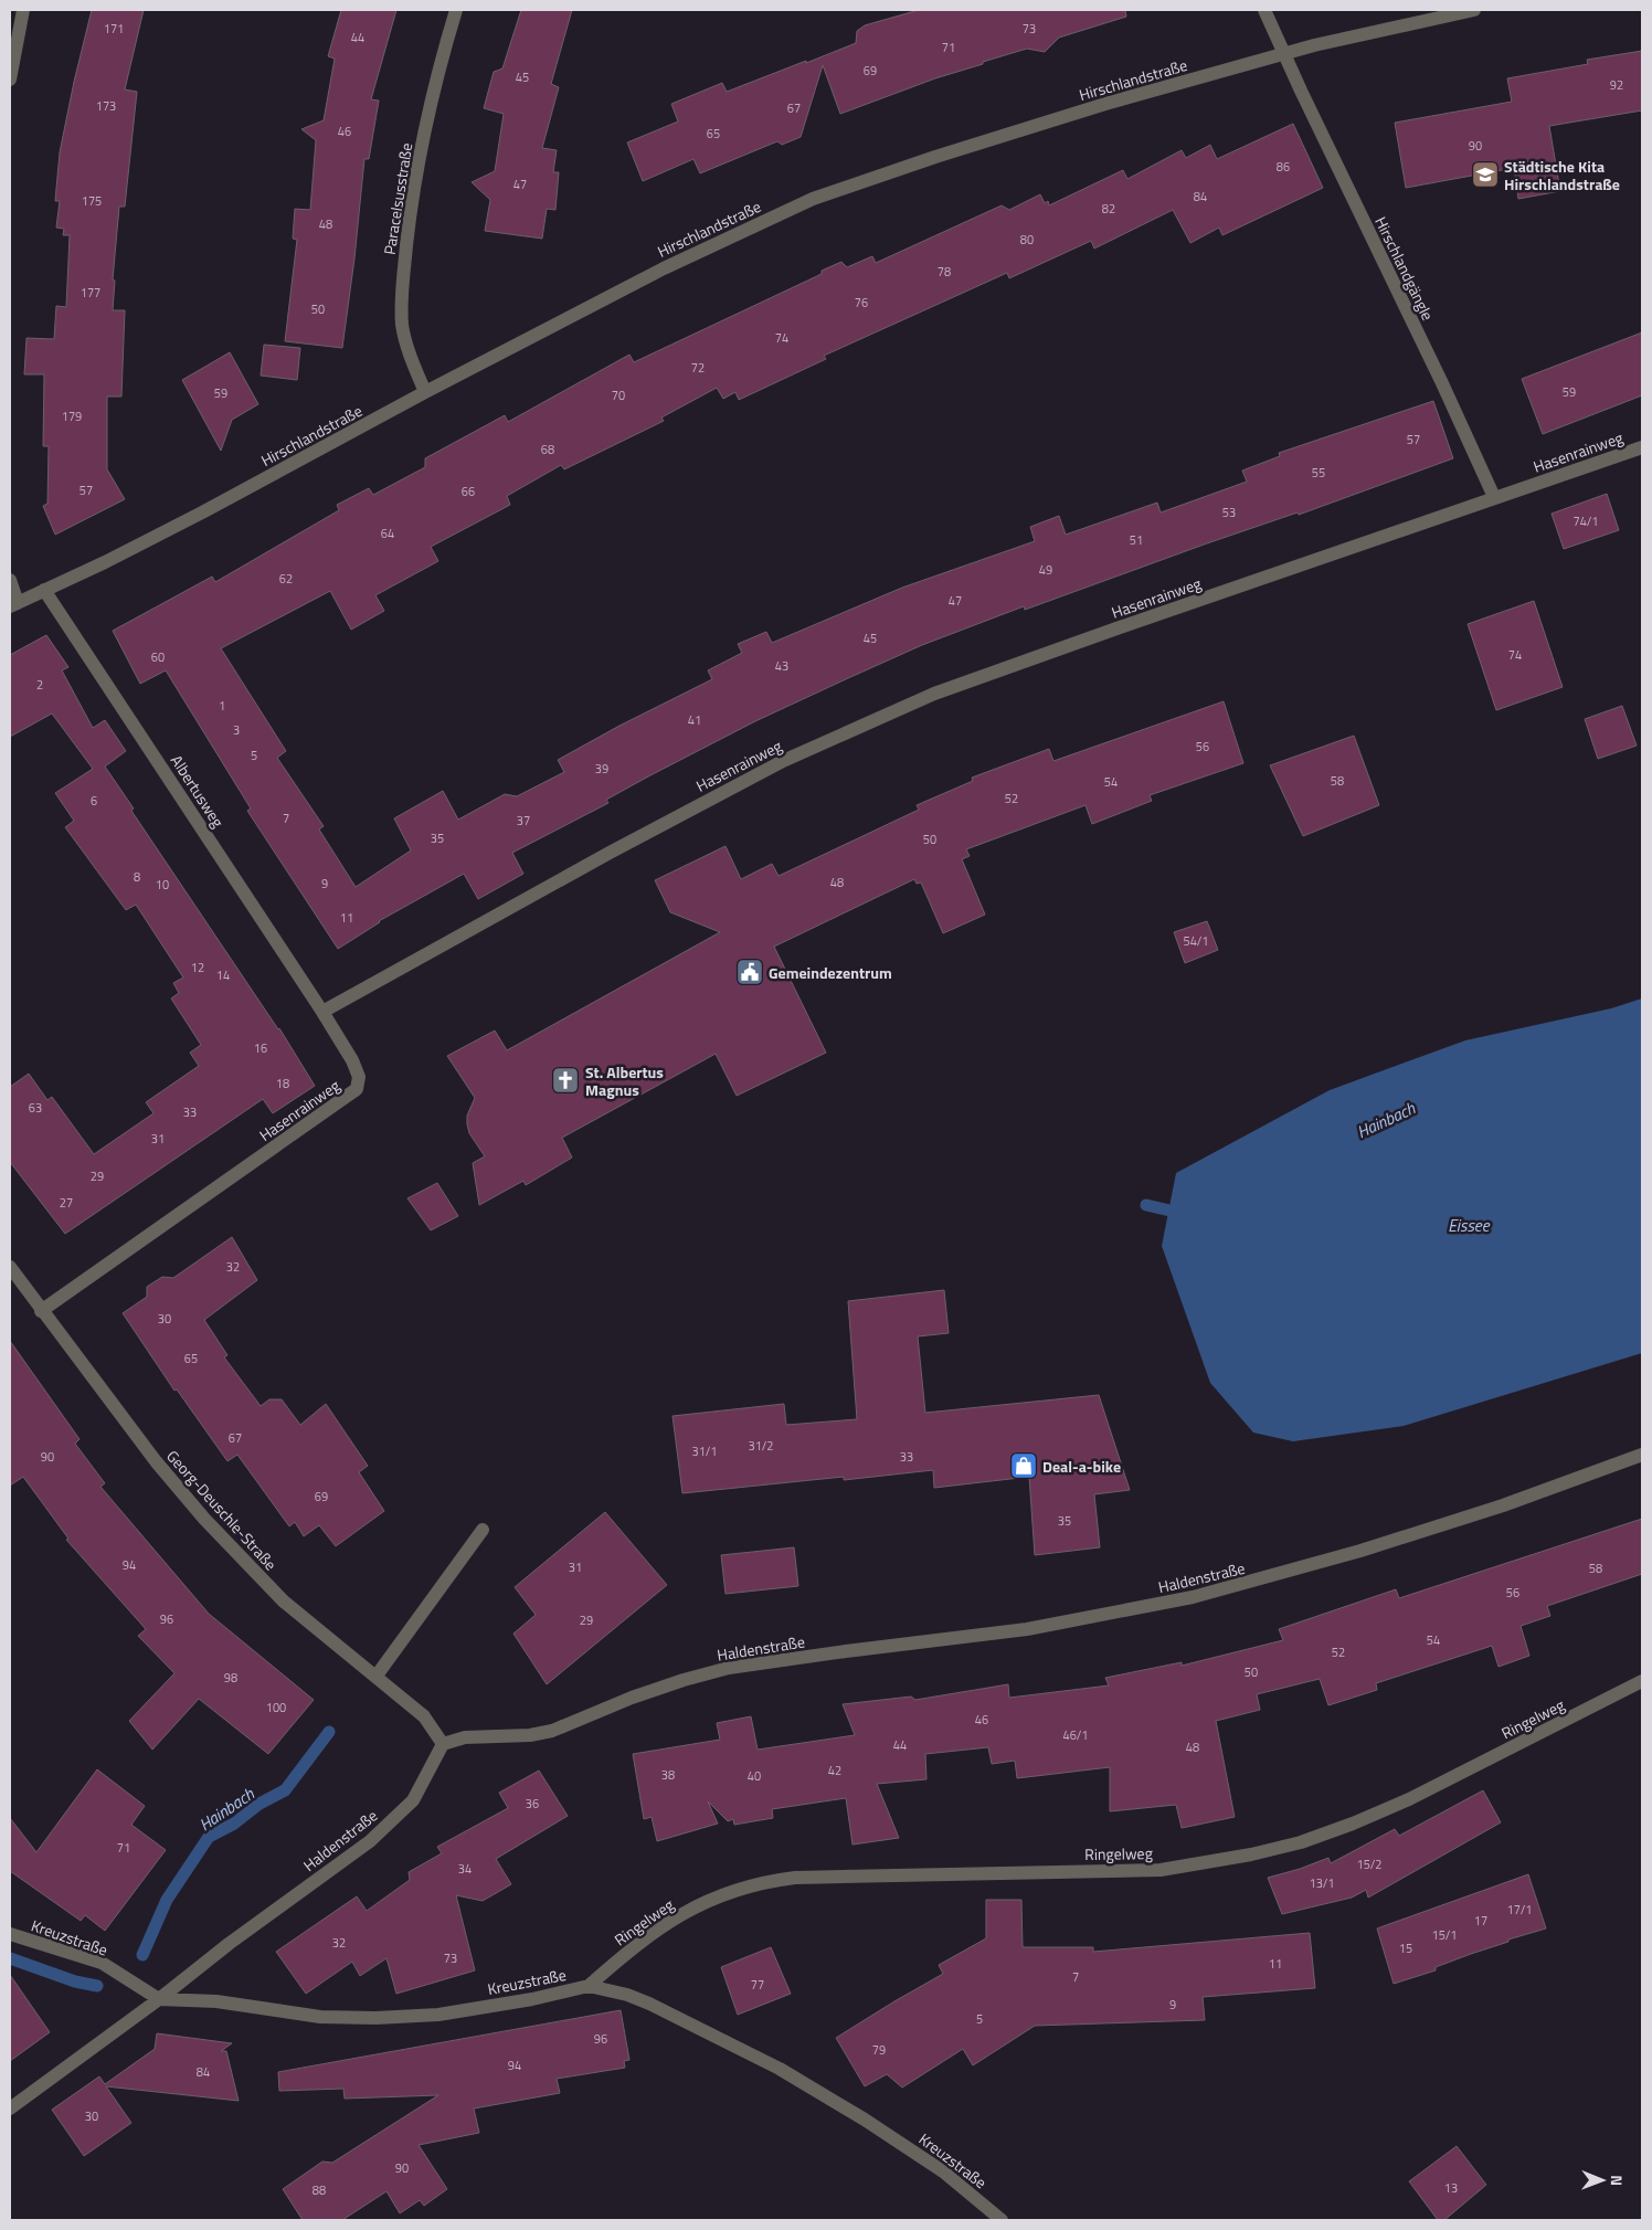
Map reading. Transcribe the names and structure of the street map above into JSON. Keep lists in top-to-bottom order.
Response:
{
  "streets": {
    "street": [
      "Hirschlandstraße",
      "Paracelsusstraße",
      "Hirschlandgängle",
      "Hasenrainweg",
      "Albertusweg",
      "Georg-Deuschle-Straße",
      "Haldenstraße",
      "Ringelweg",
      "Kreuzstraße"
    ]
  },
  "crossings": [
    ["Hirschlandstraße", "Paracelsusstraße"],
    ["Hirschlandstraße", "Hirschlandgängle"],
    ["Hirschlandstraße", "Albertusweg"],
    ["Hirschlandgängle", "Hasenrainweg"],
    ["Hasenrainweg", "Albertusweg"],
    ["Hasenrainweg", "Georg-Deuschle-Straße"],
    ["Georg-Deuschle-Straße", "Haldenstraße"],
    ["Haldenstraße", "Kreuzstraße"],
    ["Ringelweg", "Kreuzstraße"]
  ],
  "water": ["Hainbach", "Eissee"],
  "places": {
    "school or university": ["Städtische Kita Hirschlandstraße"],
    "public building": ["Gemeindezentrum"],
    "church": ["St. Albertus Magnus"],
    "shop": ["Deal-a-bike"]
  },
  "house_numbers": [
    "171",
    "73",
    "44",
    "71",
    "69",
    "45",
    "92",
    "173",
    "67",
    "46",
    "65",
    "90",
    "86",
    "47",
    "84",
    "175",
    "82",
    "48",
    "80",
    "78",
    "177",
    "76",
    "50",
    "74",
    "72",
    "59",
    "59",
    "70",
    "179",
    "57",
    "68",
    "55",
    "57",
    "66",
    "53",
    "74/1",
    "64",
    "51",
    "49",
    "62",
    "47",
    "45",
    "74",
    "60",
    "43",
    "2",
    "1",
    "41",
    "3",
    "56",
    "5",
    "39",
    "58",
    "54",
    "52",
    "6",
    "7",
    "37",
    "35",
    "50",
    "8",
    "48",
    "9",
    "10",
    "11",
    "54/1",
    "12",
    "14",
    "16",
    "18",
    "63",
    "33",
    "31",
    "29",
    "27",
    "32",
    "30",
    "65",
    "67",
    "31/2",
    "31/1",
    "90",
    "33",
    "69",
    "35",
    "94",
    "31",
    "58",
    "56",
    "96",
    "29",
    "54",
    "52",
    "50",
    "98",
    "100",
    "46",
    "46/1",
    "44",
    "48",
    "42",
    "38",
    "40",
    "36",
    "71",
    "15/2",
    "34",
    "13/1",
    "17/1",
    "17",
    "15/1",
    "32",
    "15",
    "73",
    "11",
    "7",
    "77",
    "9",
    "5",
    "96",
    "79",
    "94",
    "84",
    "30",
    "90",
    "13",
    "88"
  ],
  "north": "right"
}
